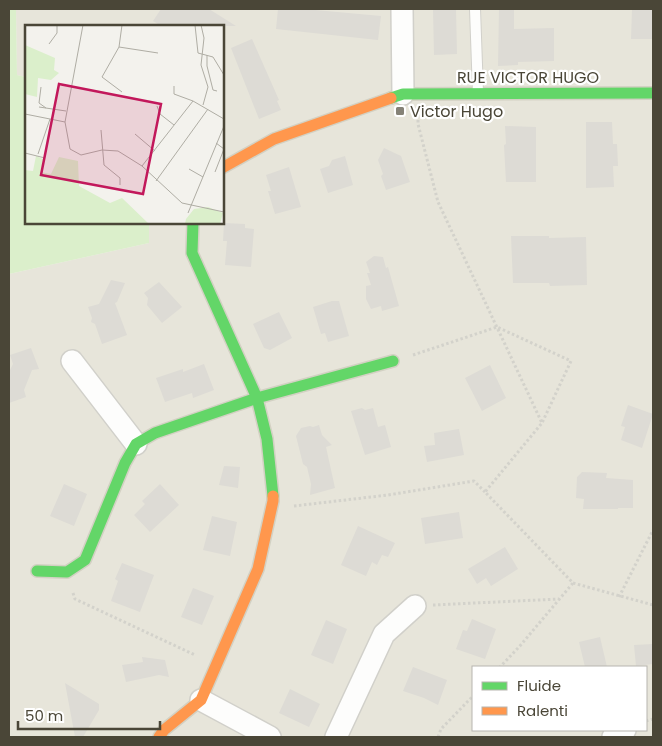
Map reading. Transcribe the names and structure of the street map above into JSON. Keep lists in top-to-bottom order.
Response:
{
  "streets": {
    "street": ["RUE VICTOR HUGO"]
  },
  "places": {
    "transit": ["Victor Hugo"]
  },
  "legend": ["Fluide", "Ralenti"],
  "scale_bar": "50 m"
}
